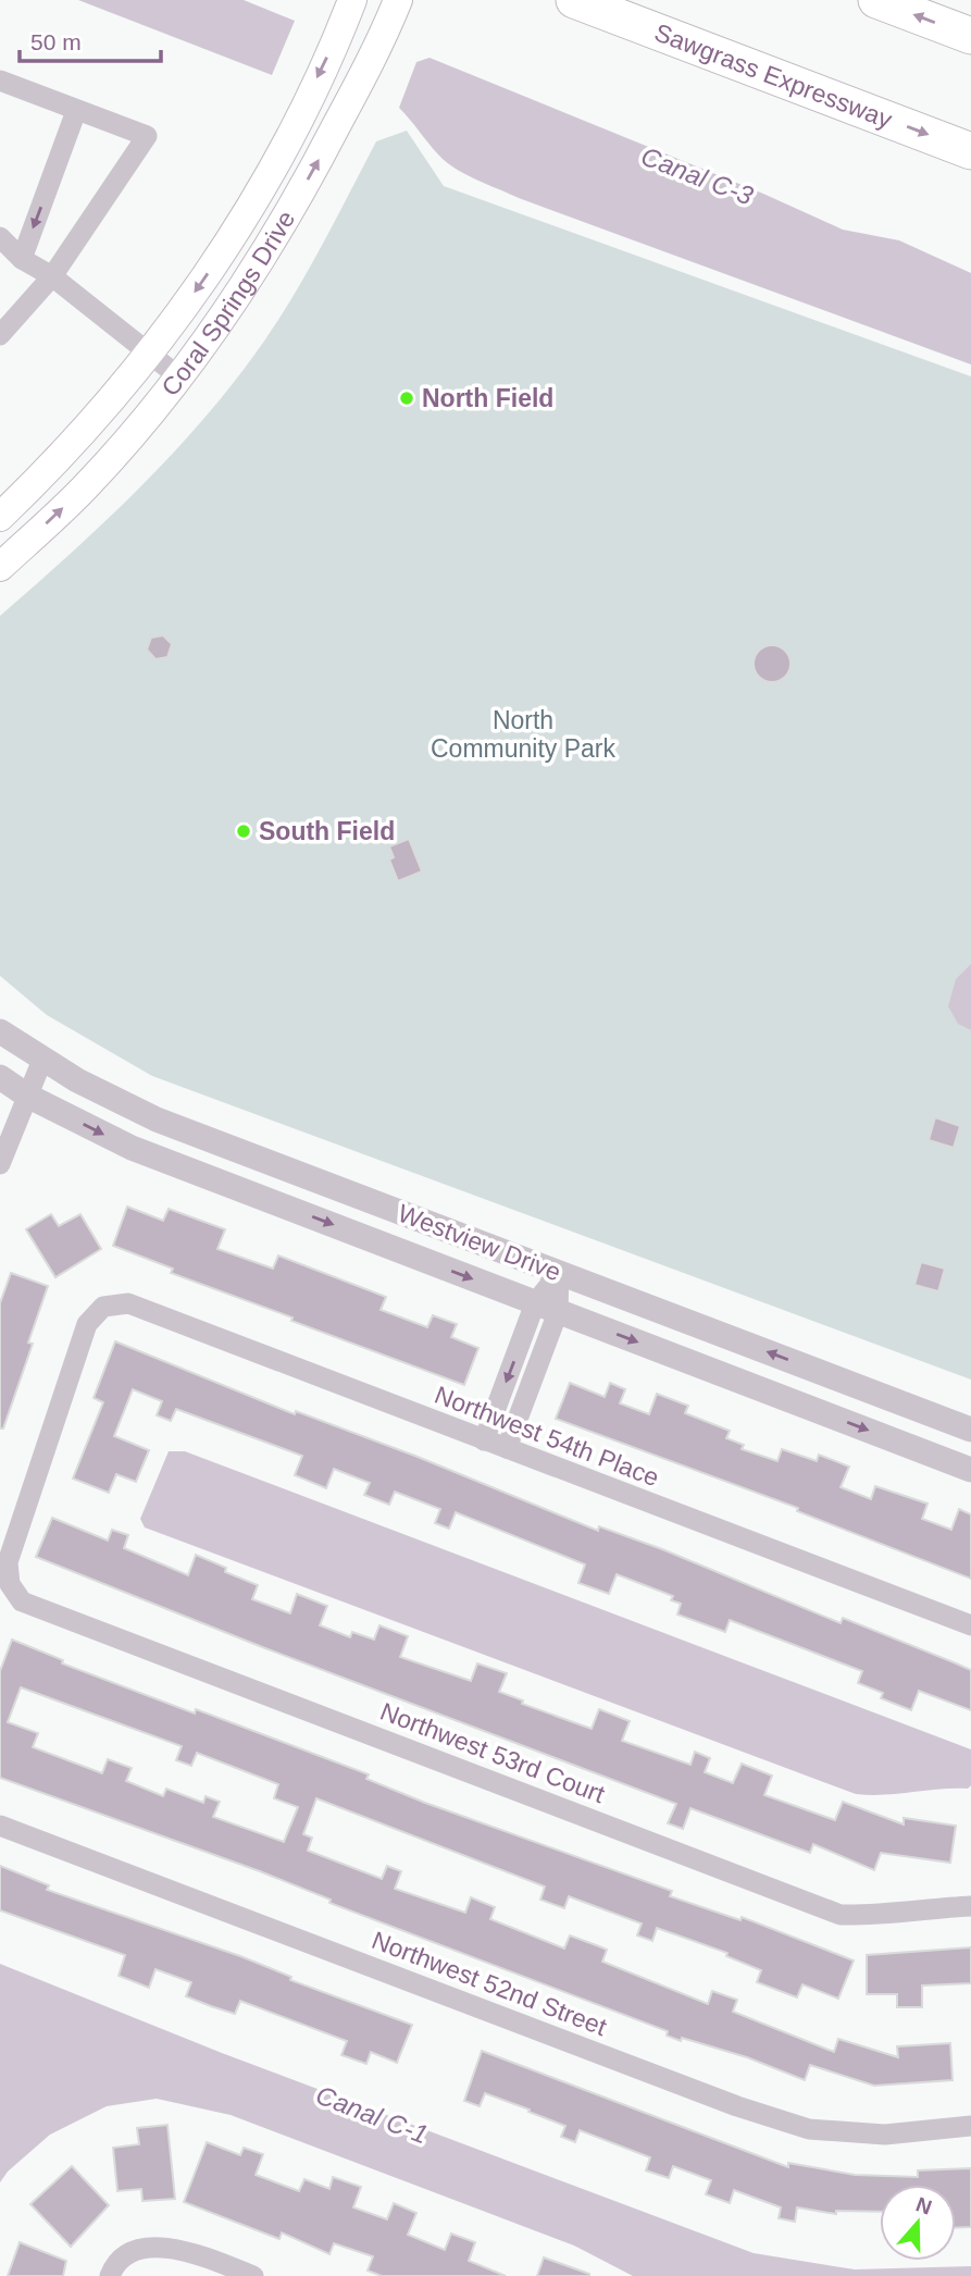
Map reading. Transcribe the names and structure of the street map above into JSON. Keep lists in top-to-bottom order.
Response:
{
  "streets": {
    "highway": ["Sawgrass Expressway"],
    "main road": ["Coral Springs Drive"],
    "street": [
      "Westview Drive",
      "Northwest 54th Place",
      "Northwest 53rd Court",
      "Northwest 52nd Street"
    ]
  },
  "crossings": [
    ["Northwest 54th Place", "Northwest 53rd Court"]
  ],
  "one_way": ["Sawgrass Expressway"],
  "water": ["Canal C-3", "Canal C-1"],
  "parks": ["North Community Park"],
  "places": ["North Field", "South Field"],
  "scale_bar": "50 m",
  "north": "top"
}
